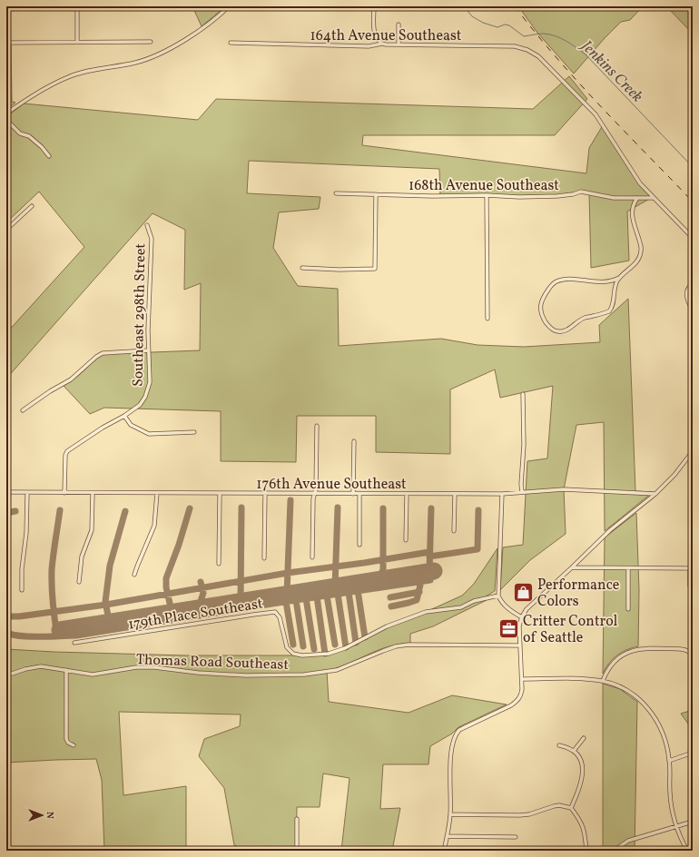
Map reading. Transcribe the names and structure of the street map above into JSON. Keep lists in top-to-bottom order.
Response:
{
  "streets": {
    "street": [
      "164th Avenue Southeast",
      "168th Avenue Southeast",
      "Southeast 298th Street",
      "176th Avenue Southeast",
      "179th Place Southeast",
      "Thomas Road Southeast"
    ]
  },
  "crossings": [
    ["164th Avenue Southeast", "168th Avenue Southeast"],
    ["Southeast 298th Street", "176th Avenue Southeast"]
  ],
  "water": ["Jenkins Creek"],
  "places": {
    "shop": ["Performance Colors"],
    "office": ["Critter Control of Seattle"]
  },
  "north": "right"
}
